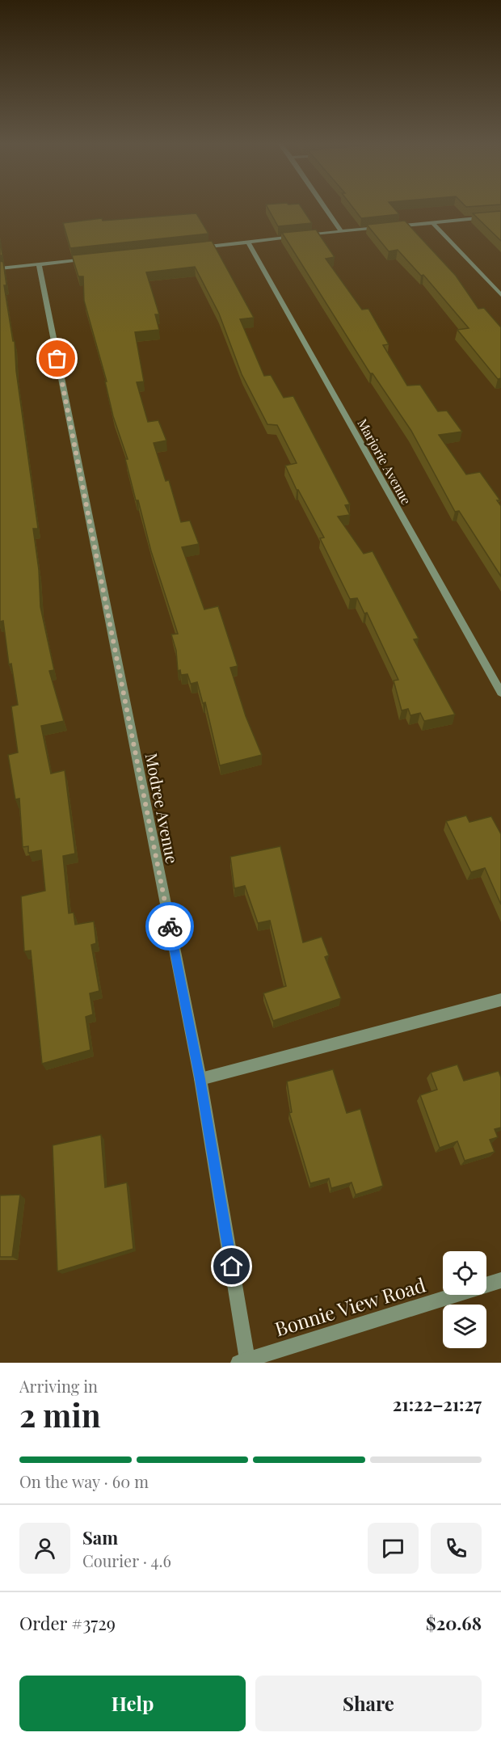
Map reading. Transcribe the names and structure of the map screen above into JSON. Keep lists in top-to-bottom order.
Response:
{
  "streets": {
    "street": ["Marjorie Avenue", "Modree Avenue", "Bonnie View Road"]
  },
  "crossings": [
    ["Modree Avenue", "Bonnie View Road"]
  ],
  "page": {
    "heading": ["2 min", "Arriving in", "21:22–21:27"],
    "panel": [
      "Sam",
      "Courier · 4.6",
      "Order #3729",
      "$20.68"
    ],
    "bar": "On the way · 60 m",
    "buttons": ["Help", "Share"]
  }
}
